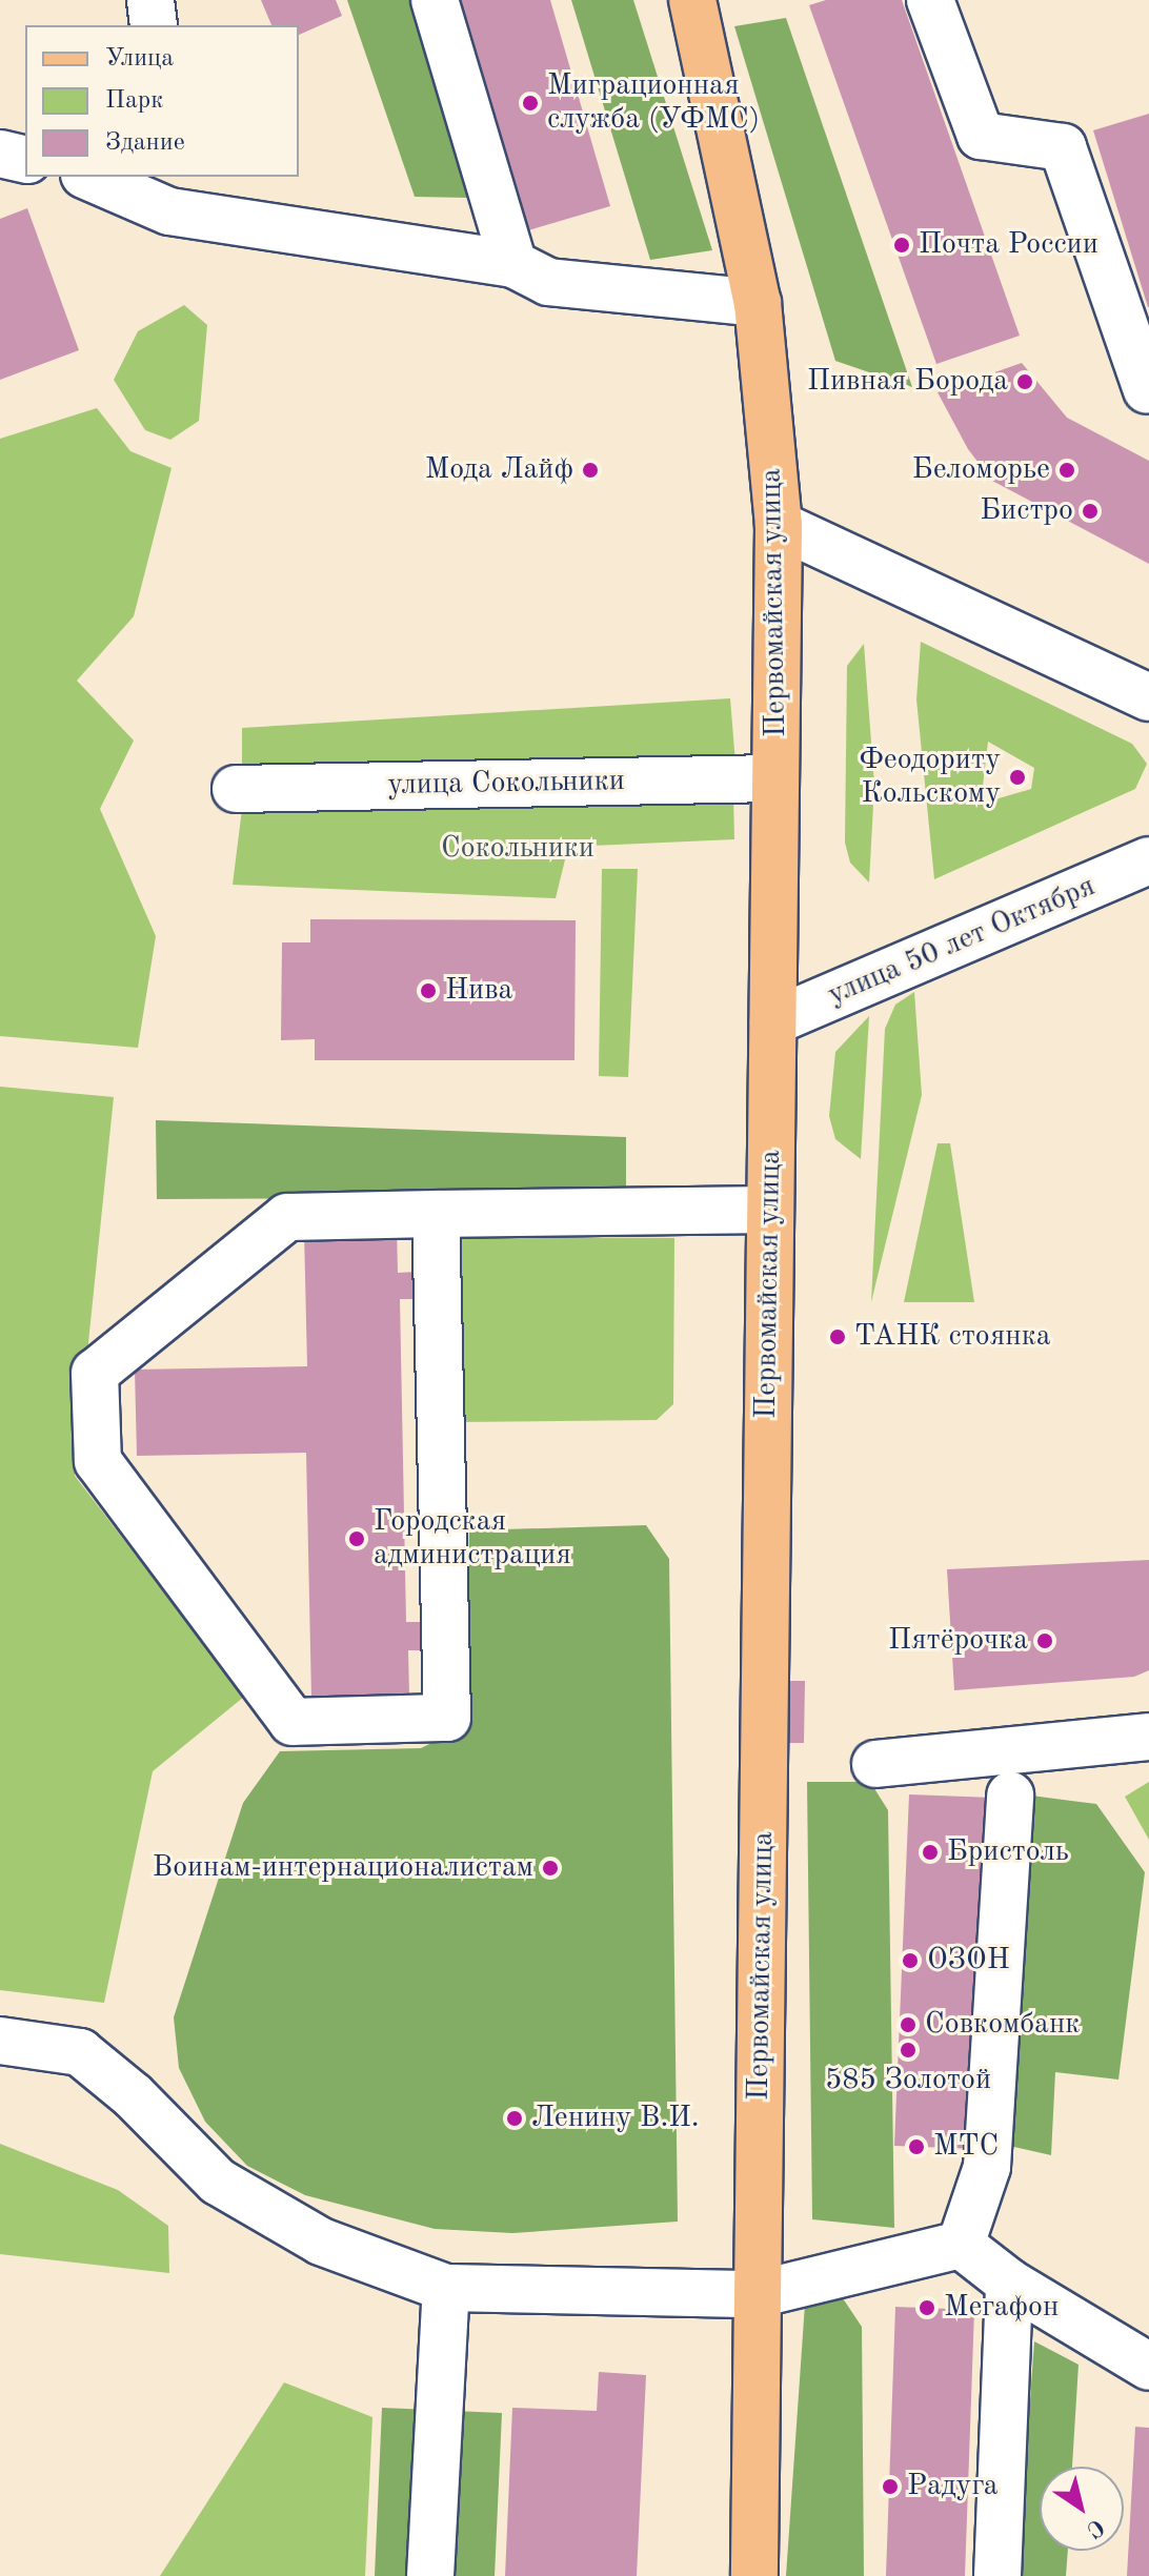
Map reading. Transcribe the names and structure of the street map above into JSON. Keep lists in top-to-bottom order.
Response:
{
  "streets": {
    "main road": ["Первомайская улица"],
    "street": ["улица Сокольники", "улица 50 лет Октября"]
  },
  "crossings": [
    ["Первомайская улица", "улица Сокольники"],
    ["Первомайская улица", "улица 50 лет Октября"]
  ],
  "parks": ["Сокольники"],
  "places": [
    "Миграционная служба (УФМС)",
    "Почта России",
    "Пивная Борода",
    "Мода Лайф",
    "Беломорье",
    "Бистро",
    "Феодориту Кольскому",
    "Нива",
    "ТАНК стоянка",
    "Городская администрация",
    "Пятёрочка",
    "Бристоль",
    "Воинам-интернационалистам",
    "ОЗОН",
    "Совкомбанк",
    "585 Золотой",
    "Ленину В.И.",
    "МТС",
    "Мегафон",
    "Радуга"
  ],
  "legend": ["Улица", "Парк", "Здание"],
  "north": "bottom right"
}
